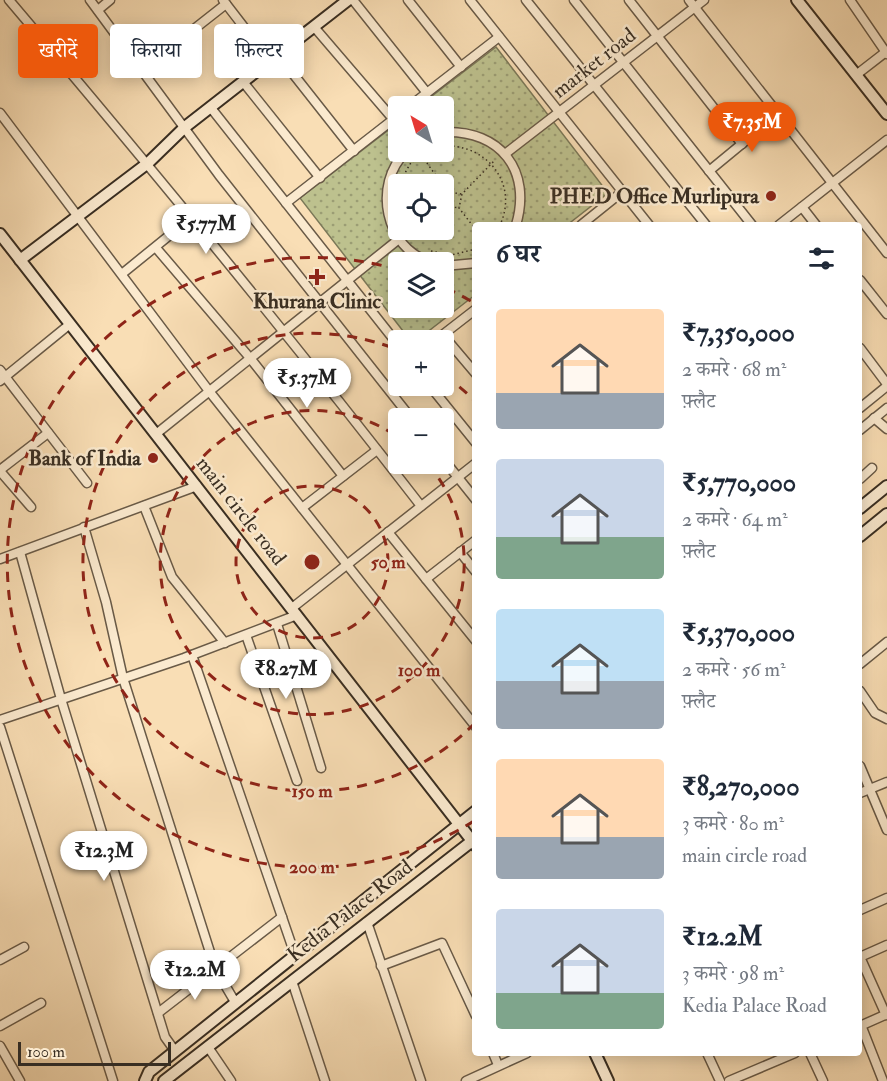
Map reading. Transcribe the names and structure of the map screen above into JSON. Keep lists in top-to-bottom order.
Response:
{
  "streets": {
    "street": ["market road", "main circle road", "Kedia Palace Road"]
  },
  "crossings": [
    ["main circle road", "Kedia Palace Road"]
  ],
  "places": {
    "other": ["PHED Office Murlipura", "Bank of India"],
    "health": ["Khurana Clinic"]
  },
  "scale_bar": "100 m",
  "north": "top left",
  "page": {
    "chip": ["खरीदें", "किराया", "फ़िल्टर"],
    "map_buttons": ["+", "−"],
    "price": [
      "₹7.35M",
      "₹5.77M",
      "₹5.37M",
      "₹8.27M",
      "₹12.3M",
      "₹12.2M"
    ],
    "heading": "6 घर",
    "list": [
      {
        "name": "₹7,350,000",
        "note": "2 कमरे · 68 m² · फ़्लैट"
      },
      {
        "name": "₹5,770,000",
        "note": "2 कमरे · 64 m² · फ़्लैट"
      },
      {
        "name": "₹5,370,000",
        "note": "2 कमरे · 56 m² · फ़्लैट"
      },
      {
        "name": "₹8,270,000",
        "note": "3 कमरे · 80 m² · main circle road"
      },
      {
        "name": "₹12.2M",
        "note": "3 कमरे · 98 m² · Kedia Palace Road"
      }
    ],
    "scale": "100 m"
  },
  "rings": [
    "50 m",
    "100 m",
    "150 m",
    "200 m"
  ]
}
